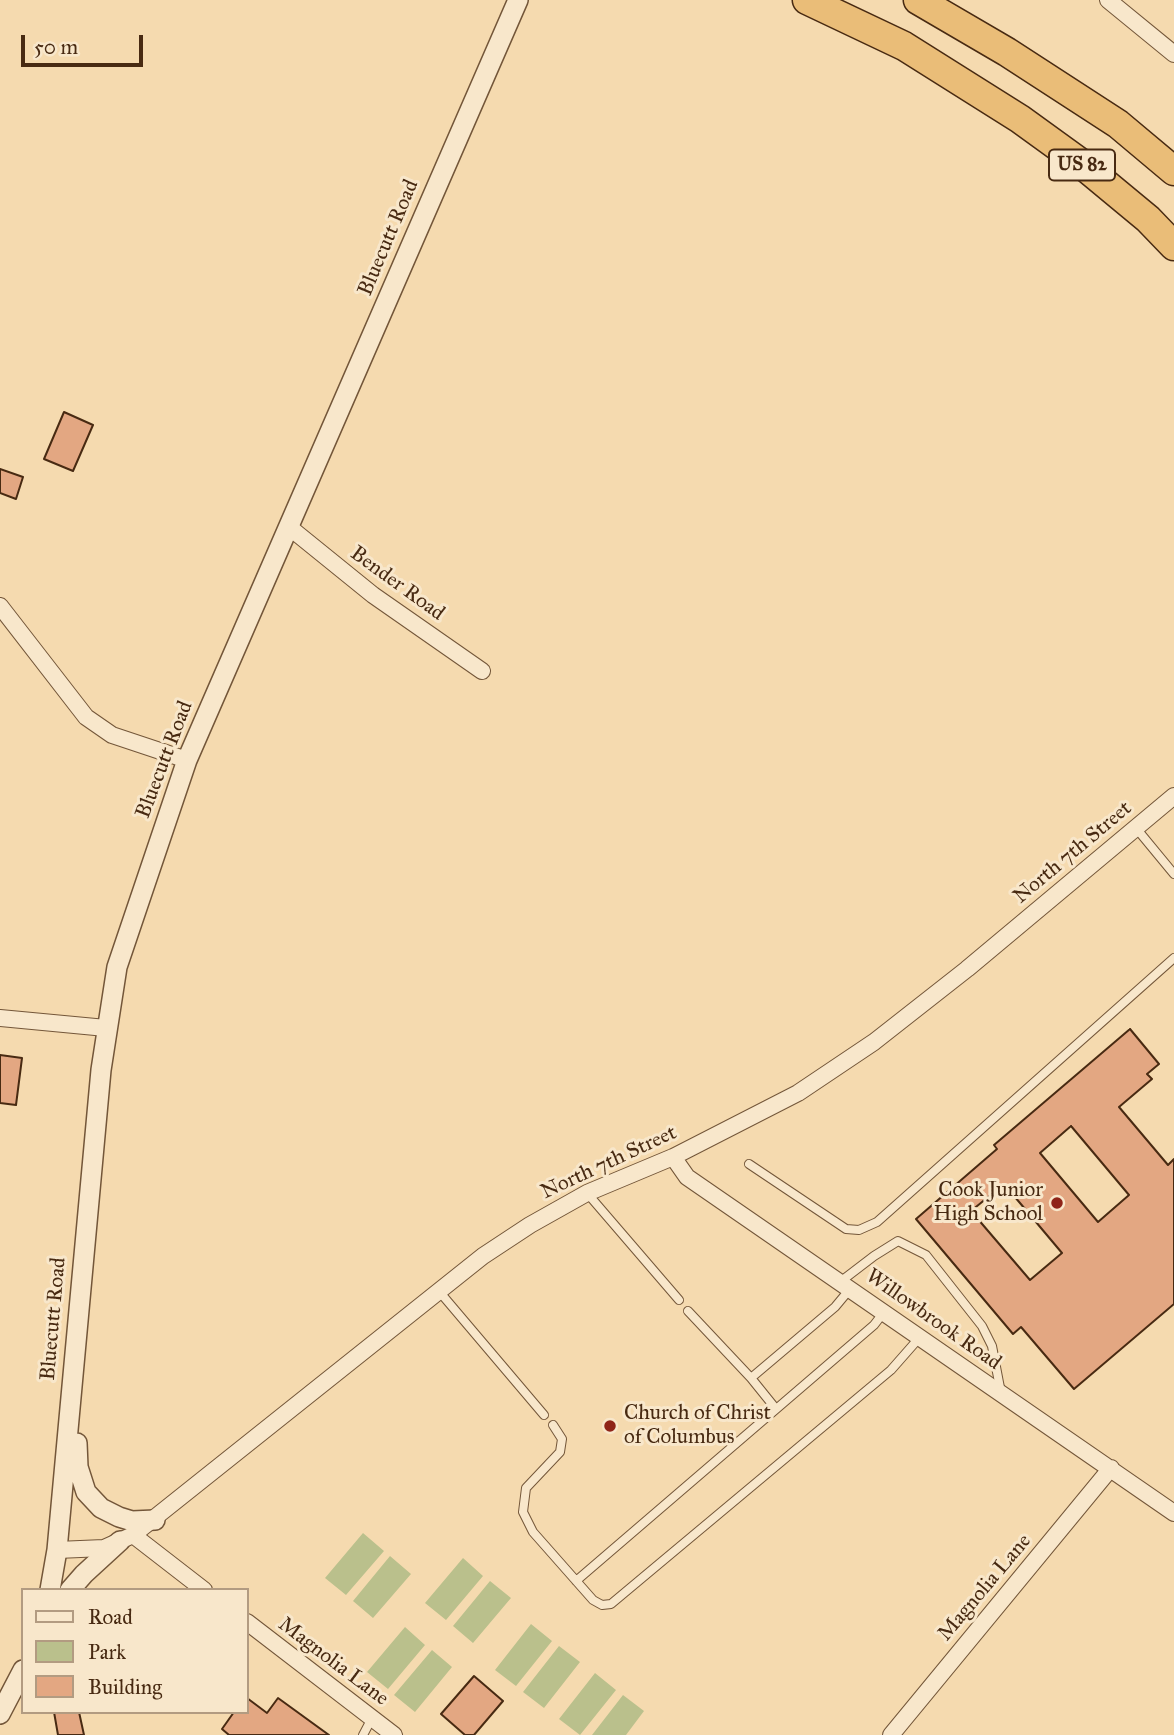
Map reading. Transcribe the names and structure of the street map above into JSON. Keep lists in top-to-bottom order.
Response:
{
  "streets": {
    "highway": ["US 82"],
    "street": [
      "Bluecutt Road",
      "Bender Road",
      "North 7th Street",
      "Willowbrook Road",
      "Magnolia Lane"
    ]
  },
  "crossings": [
    ["Bluecutt Road", "Bender Road"],
    ["Bluecutt Road", "North 7th Street"],
    ["North 7th Street", "Willowbrook Road"],
    ["Willowbrook Road", "Magnolia Lane"]
  ],
  "places": ["Cook Junior High School", "Church of Christ of Columbus"],
  "legend": ["Road", "Park", "Building"],
  "scale_bar": "50 m"
}
